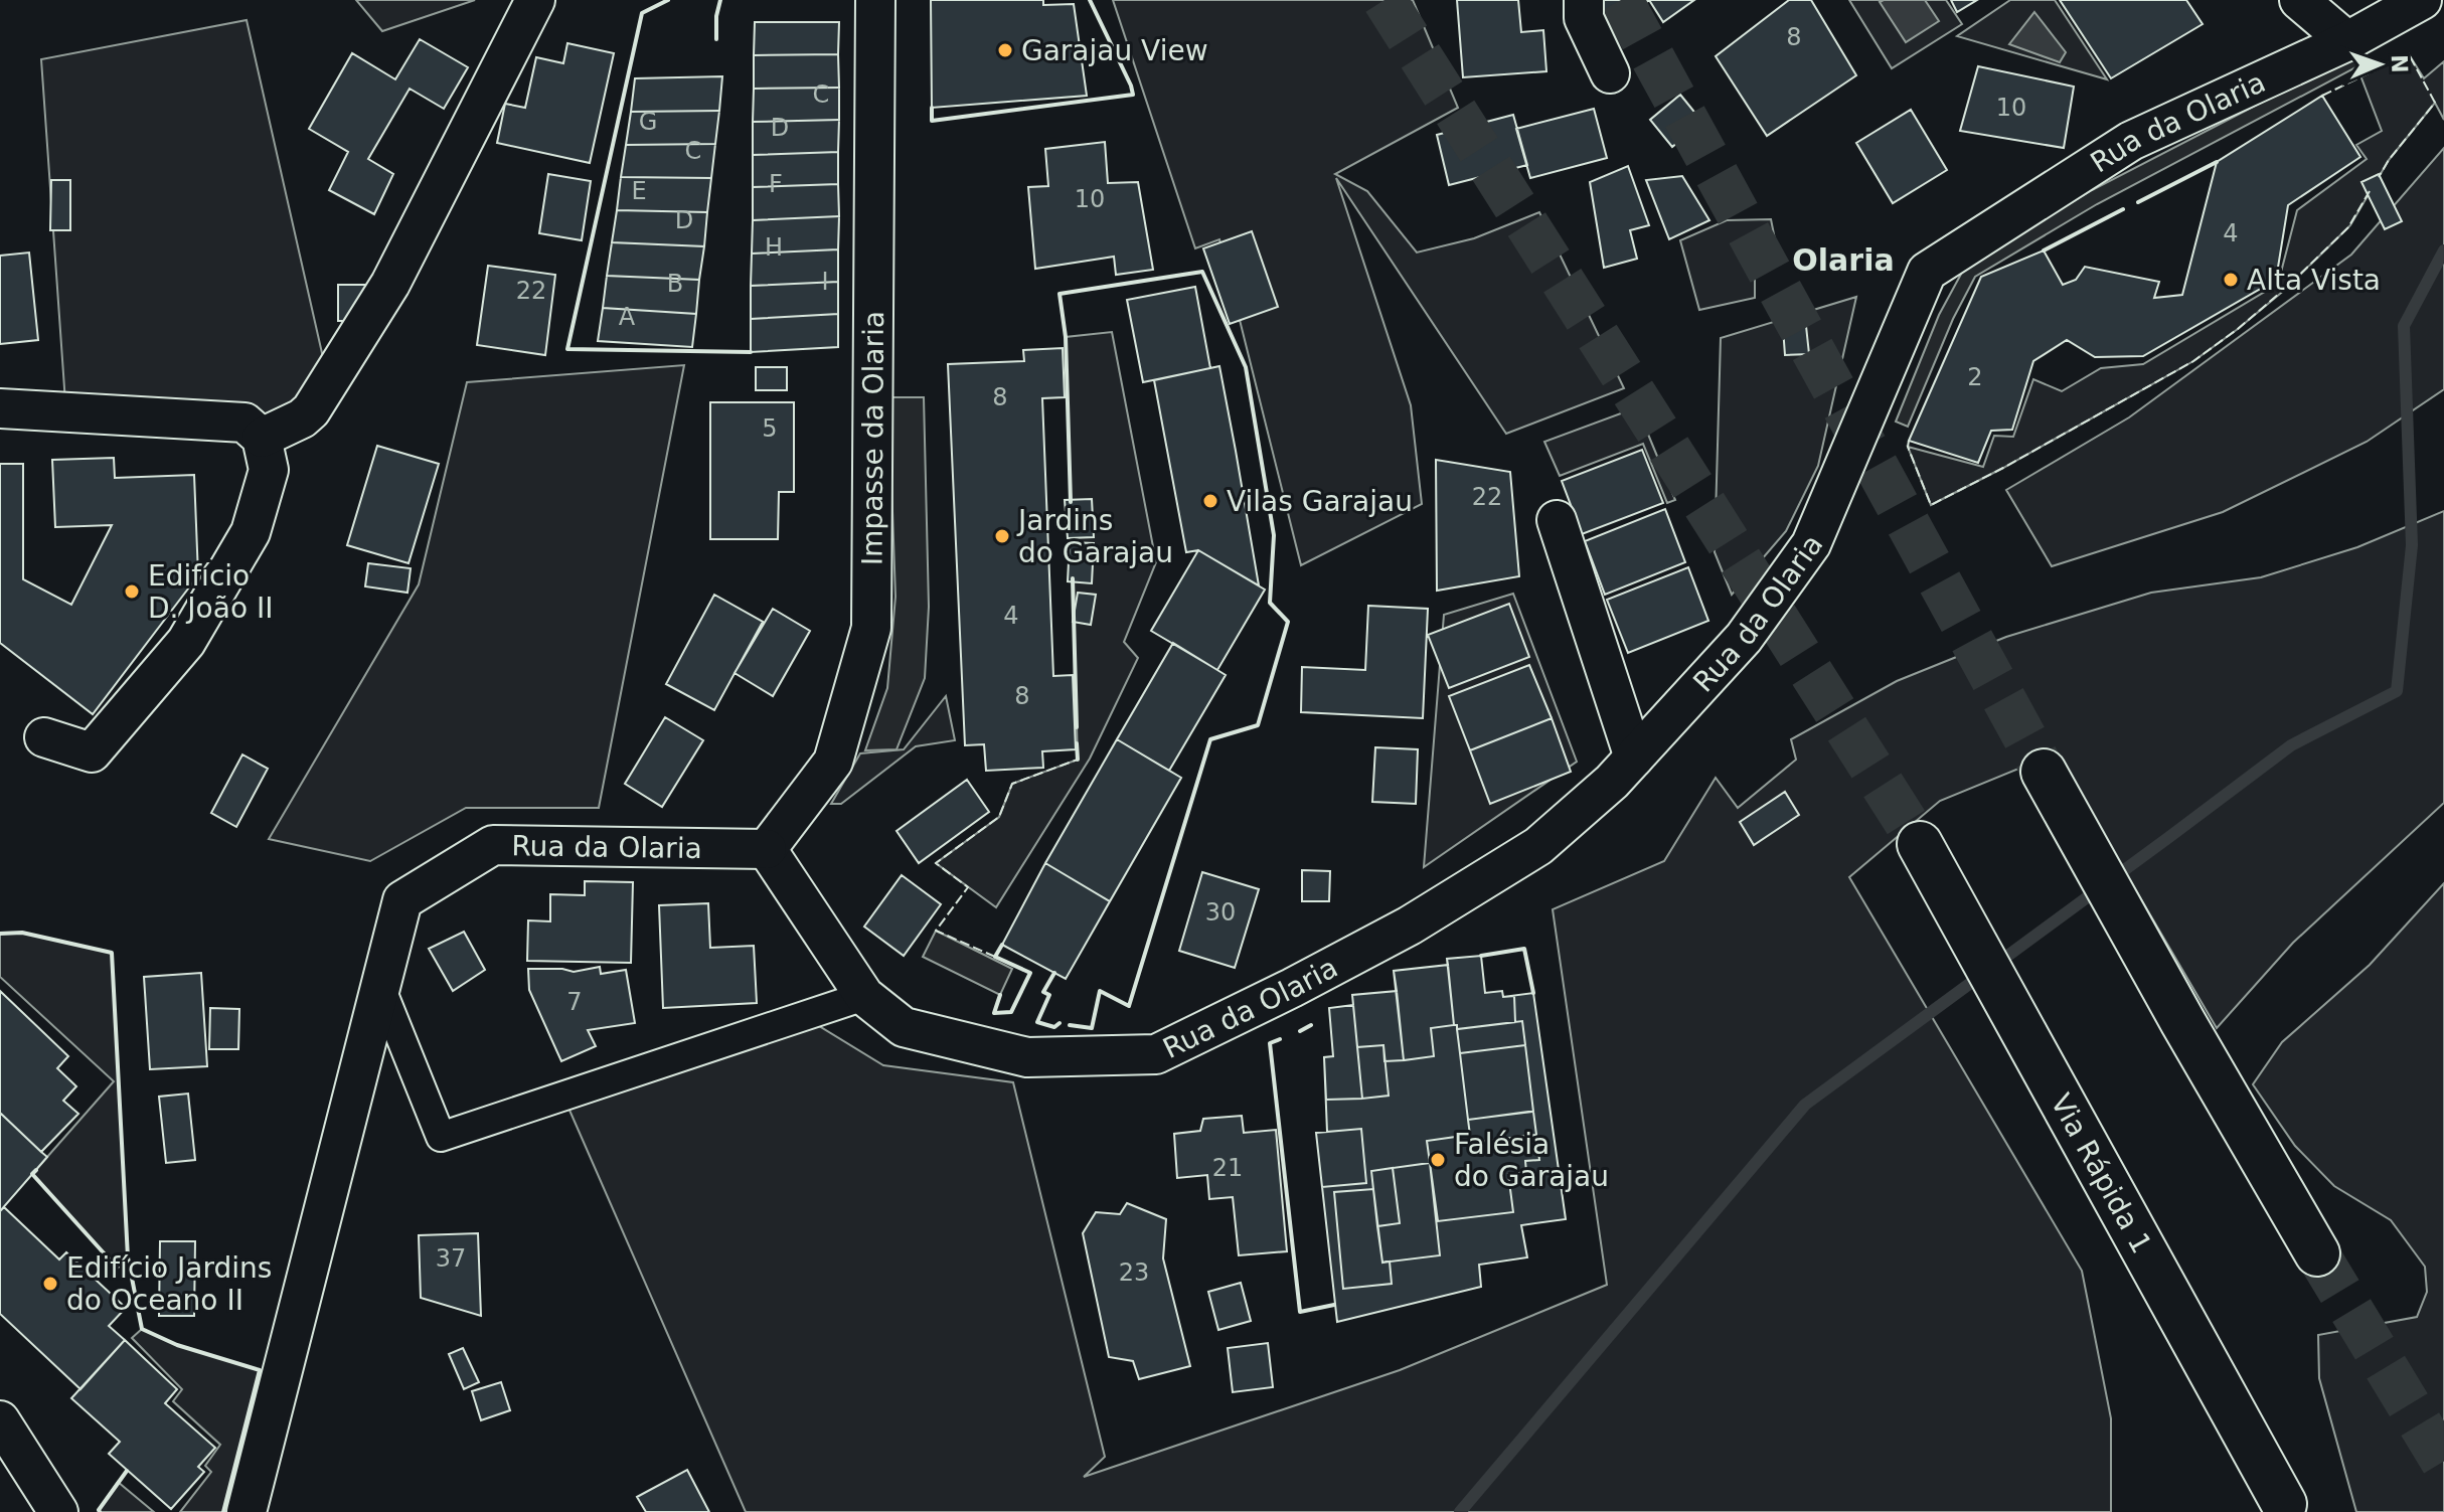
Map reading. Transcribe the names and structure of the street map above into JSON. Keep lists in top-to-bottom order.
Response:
{
  "streets": {
    "highway": ["Via Rápida 1"],
    "street": ["Rua da Olaria", "Impasse da Olaria"]
  },
  "crossings": [
    ["Rua da Olaria", "Impasse da Olaria"]
  ],
  "districts": ["Olaria"],
  "places": [
    "Garajau View",
    "Alta Vista",
    "Vilas Garajau",
    "Jardins do Garajau",
    "Edifício D. João II",
    "Falésia do Garajau",
    "Edifício Jardins do Oceano II"
  ],
  "house_numbers": [
    "8",
    "C",
    "10",
    "G",
    "D",
    "C",
    "F",
    "E",
    "10",
    "D",
    "4",
    "H",
    "I",
    "B",
    "22",
    "A",
    "2",
    "8",
    "5",
    "22",
    "4",
    "8",
    "30",
    "7",
    "21",
    "37",
    "23"
  ],
  "north": "right"
}
